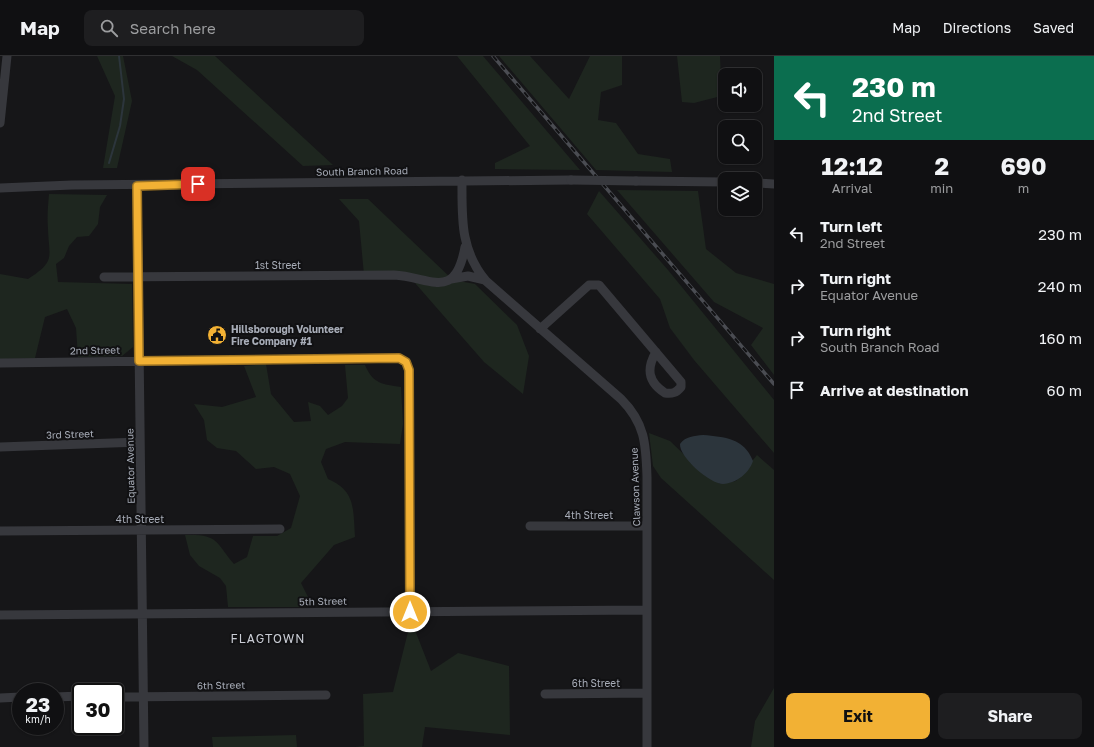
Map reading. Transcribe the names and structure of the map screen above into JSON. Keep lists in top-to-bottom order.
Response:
{
  "streets": {
    "street": [
      "South Branch Road",
      "1st Street",
      "2nd Street",
      "3rd Street",
      "Equator Avenue",
      "Clawson Avenue",
      "4th Street",
      "5th Street",
      "6th Street"
    ]
  },
  "crossings": [
    ["South Branch Road", "Equator Avenue"],
    ["South Branch Road", "Clawson Avenue"],
    ["1st Street", "Equator Avenue"],
    ["1st Street", "Clawson Avenue"],
    ["2nd Street", "Equator Avenue"],
    ["2nd Street", "5th Street"],
    ["3rd Street", "Equator Avenue"],
    ["Equator Avenue", "4th Street"],
    ["Equator Avenue", "5th Street"],
    ["Equator Avenue", "6th Street"],
    ["Clawson Avenue", "4th Street"],
    ["Clawson Avenue", "5th Street"],
    ["Clawson Avenue", "6th Street"]
  ],
  "districts": ["FLAGTOWN"],
  "places": {
    "public building": ["Hillsborough Volunteer Fire Company #1"]
  },
  "page": {
    "header": "Map",
    "search": "Search here",
    "nav": ["Map", "Directions", "Saved"],
    "turn": ["230 m", "2nd Street"],
    "eta": [
      "12:12",
      "Arrival",
      "2",
      "min",
      "690",
      "m"
    ],
    "list": [
      {
        "name": "Turn left",
        "note": "2nd Street",
        "value": "230 m"
      },
      {
        "name": "Turn right",
        "note": "Equator Avenue",
        "value": "240 m"
      },
      {
        "name": "Turn right",
        "note": "South Branch Road",
        "value": "160 m"
      },
      {
        "name": "Arrive at destination",
        "value": "60 m"
      }
    ],
    "speed": "23 km/h",
    "limit": "30",
    "buttons": ["Exit", "Share"]
  }
}
